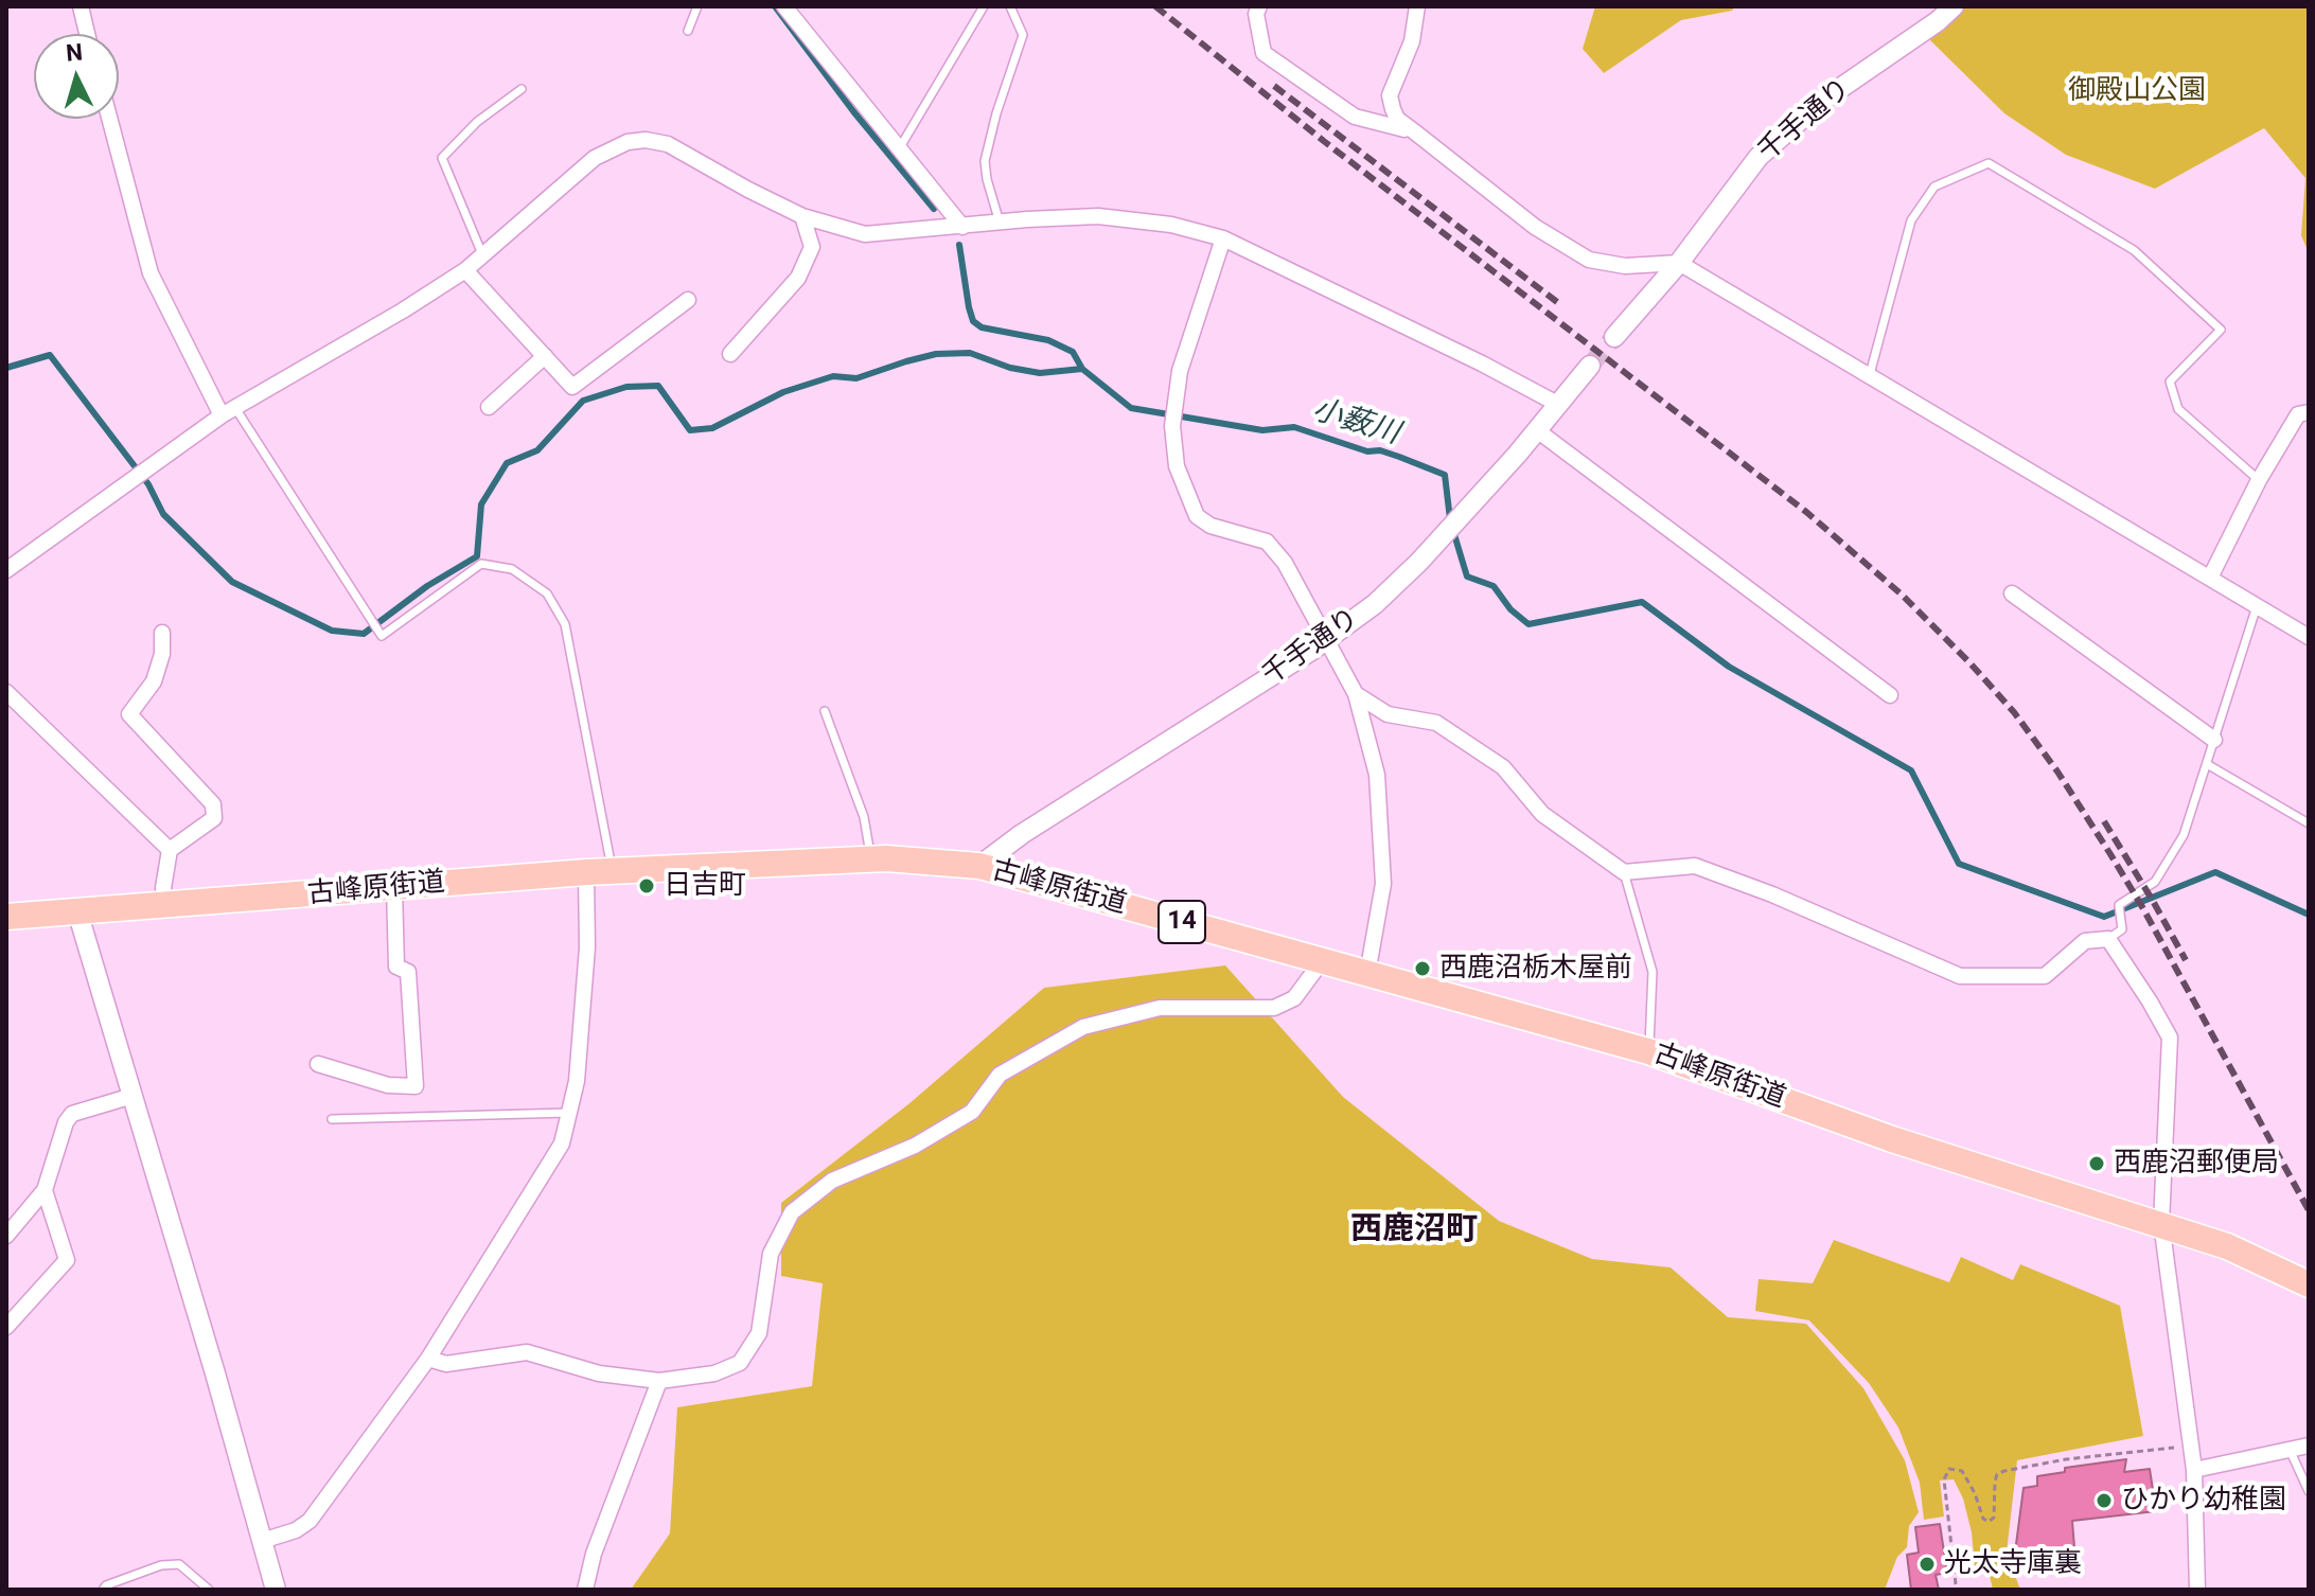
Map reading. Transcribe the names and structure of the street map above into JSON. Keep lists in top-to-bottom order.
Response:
{
  "streets": {
    "main road": ["古峰原街道", "14"],
    "street": ["千手通り"]
  },
  "crossings": [
    ["千手通り", "古峰原街道"]
  ],
  "districts": ["西鹿沼町"],
  "water": ["小薮川"],
  "parks": ["御殿山公園"],
  "places": [
    "日吉町",
    "西鹿沼栃木屋前",
    "西鹿沼郵便局",
    "ひかり幼稚園",
    "光太寺庫裏"
  ],
  "north": "top"
}
